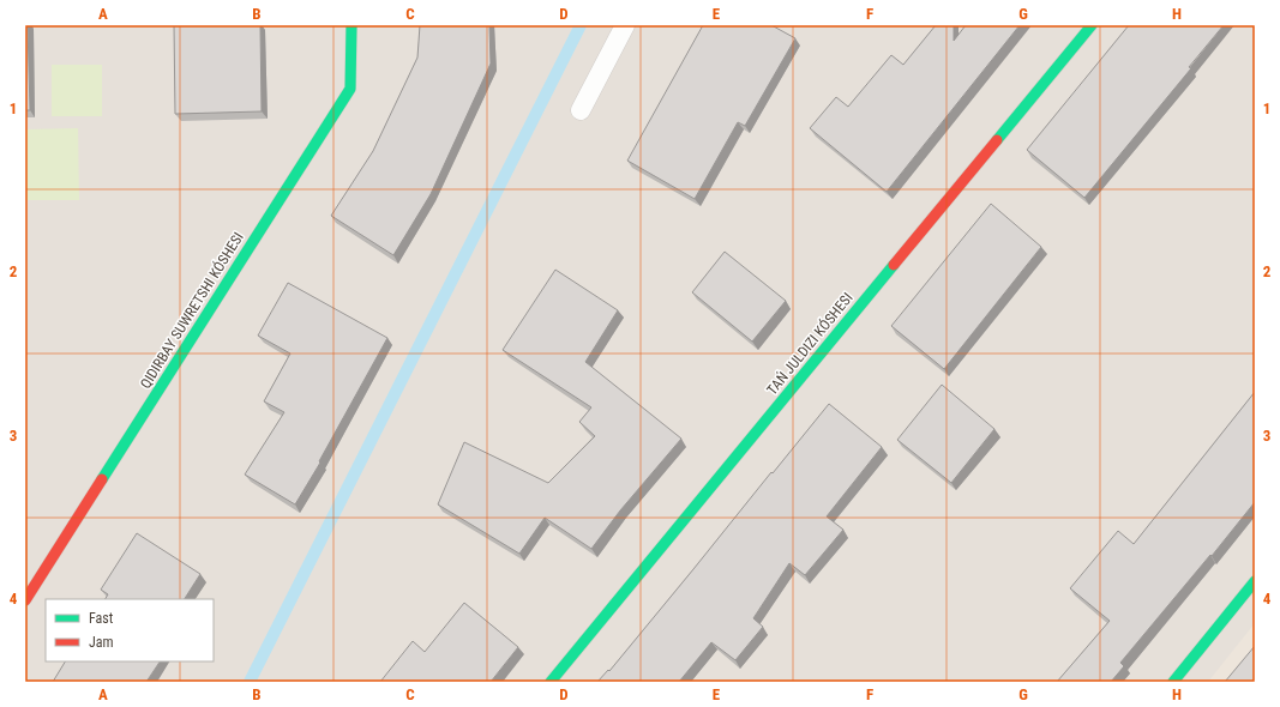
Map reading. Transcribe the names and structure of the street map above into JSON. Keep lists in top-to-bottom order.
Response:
{
  "legend": ["Fast", "Jam"],
  "grid": {
    "columns": [
      "A",
      "B",
      "C",
      "D",
      "E",
      "F",
      "G",
      "H"
    ],
    "rows": [
      "1",
      "2",
      "3",
      "4"
    ]
  }
}
